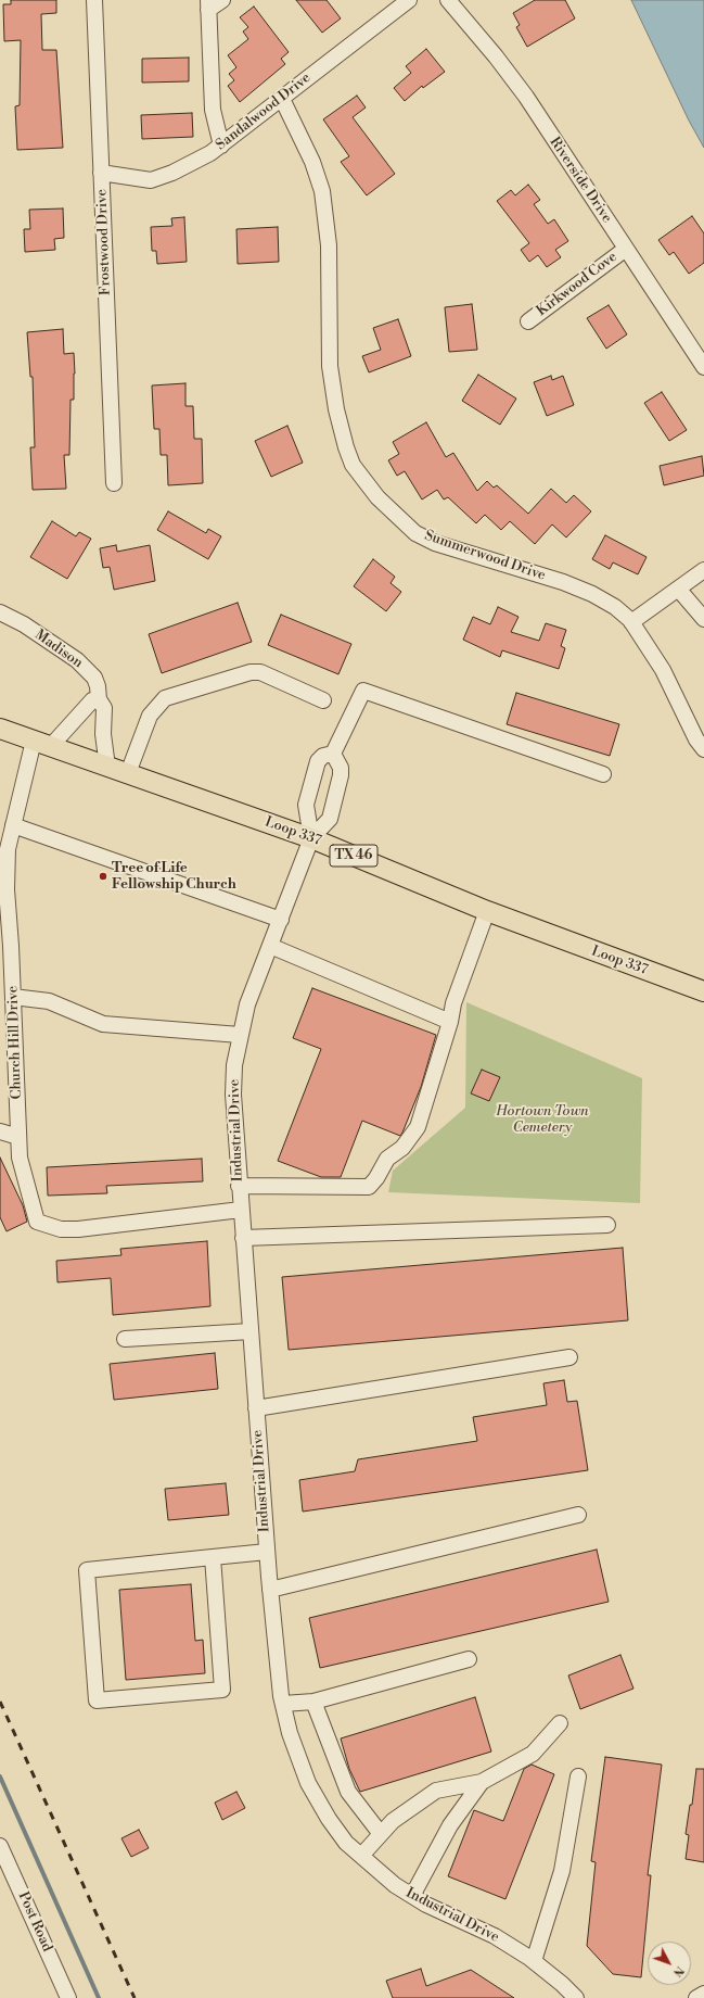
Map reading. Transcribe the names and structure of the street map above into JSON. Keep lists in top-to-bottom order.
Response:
{
  "streets": {
    "main road": ["Loop 337", "TX 46"],
    "street": [
      "Sandalwood Drive",
      "Riverside Drive",
      "Frostwood Drive",
      "Kirkwood Cove",
      "Summerwood Drive",
      "Madison",
      "Church Hill Drive",
      "Industrial Drive",
      "Post Road"
    ]
  },
  "crossings": [
    ["Sandalwood Drive", "Frostwood Drive"],
    ["Sandalwood Drive", "Summerwood Drive"],
    ["Riverside Drive", "Kirkwood Cove"],
    ["Madison", "Loop 337"],
    ["Loop 337", "Church Hill Drive"],
    ["Loop 337", "Industrial Drive"],
    ["Church Hill Drive", "Industrial Drive"]
  ],
  "parks": ["Hortown Town Cemetery"],
  "places": ["Tree of Life Fellowship Church"],
  "north": "bottom right"
}
